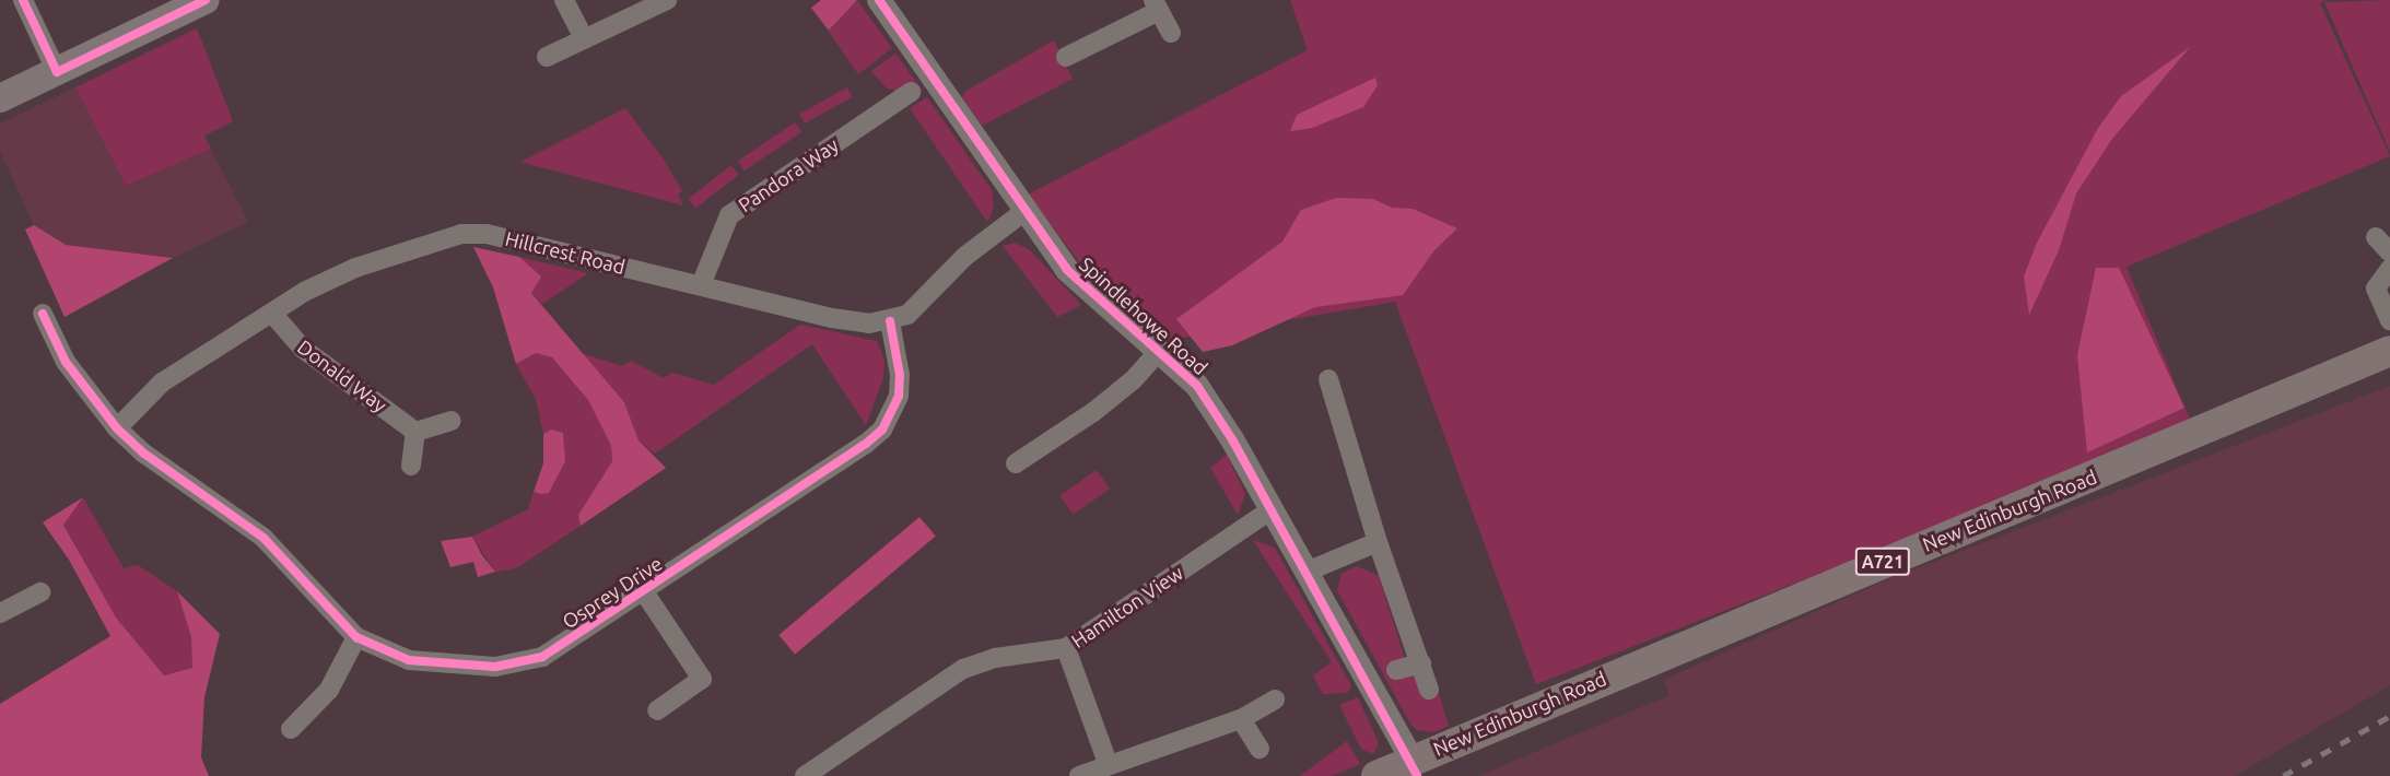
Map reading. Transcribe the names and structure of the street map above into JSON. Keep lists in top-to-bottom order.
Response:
{
  "streets": {
    "main road": ["New Edinburgh Road", "A721"],
    "street": [
      "Pandora Way",
      "Hillcrest Road",
      "Spindlehowe Road",
      "Donald Way",
      "Osprey Drive",
      "Hamilton View"
    ]
  },
  "crossings": [
    ["Pandora Way", "Hillcrest Road"],
    ["Hillcrest Road", "Donald Way"],
    ["Hillcrest Road", "Osprey Drive"],
    ["Spindlehowe Road", "New Edinburgh Road"],
    ["Spindlehowe Road", "Hamilton View"]
  ]
}
